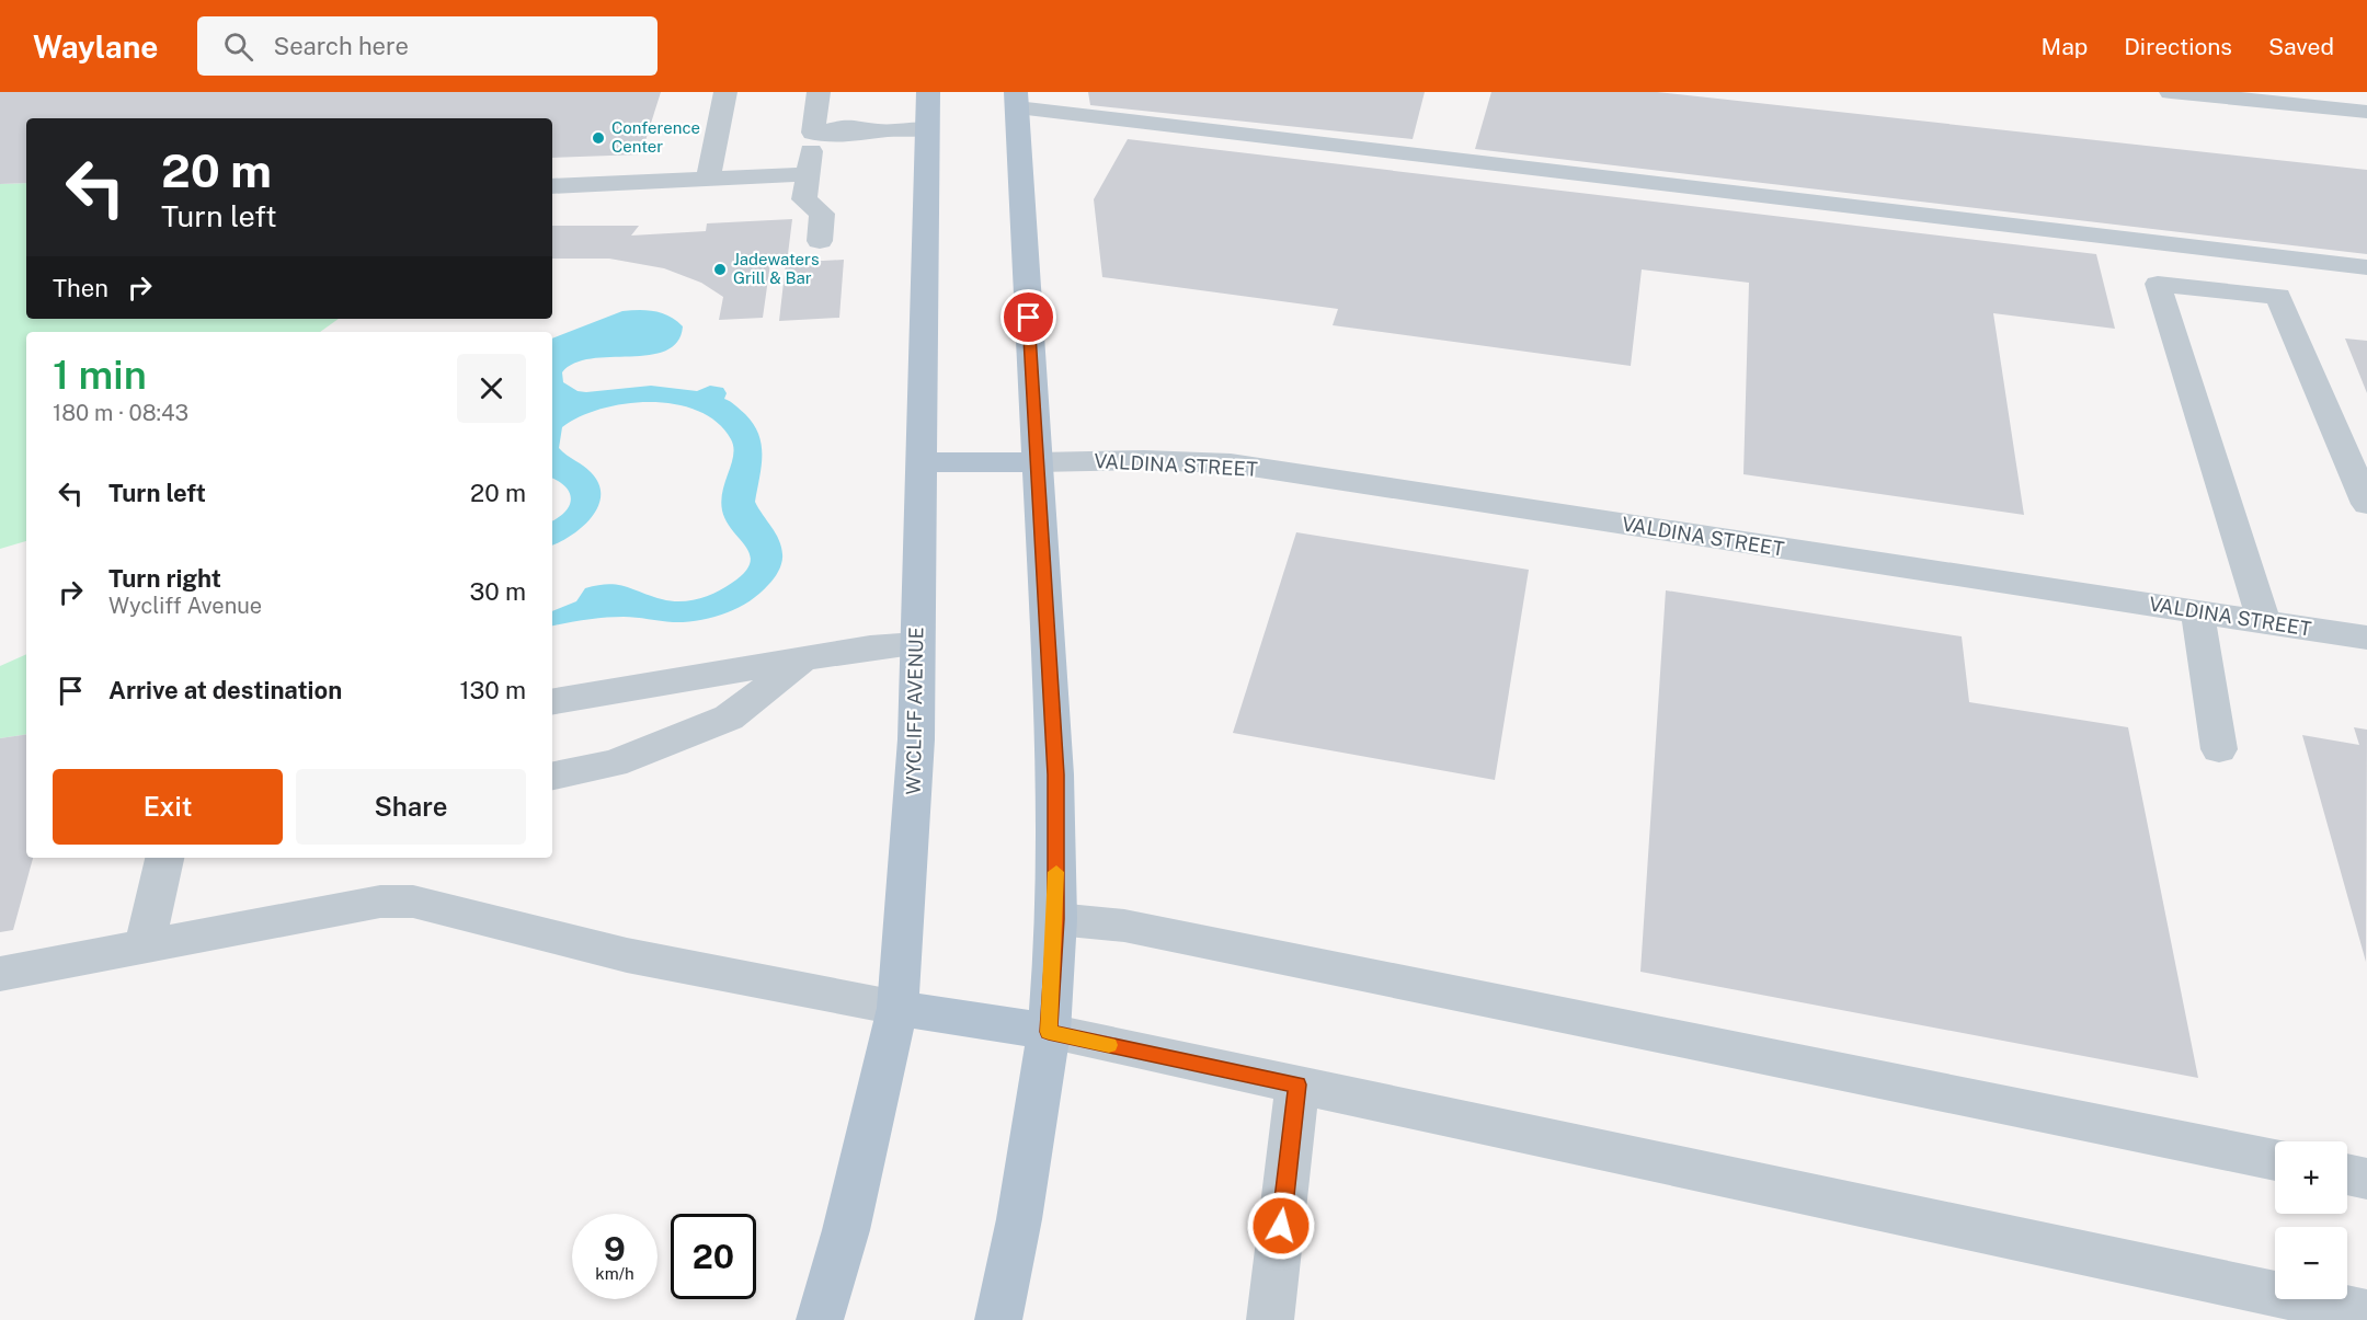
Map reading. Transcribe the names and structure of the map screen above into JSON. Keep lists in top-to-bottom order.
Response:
{
  "streets": {
    "main road": ["WYCLIFF AVENUE"],
    "street": ["VALDINA STREET"]
  },
  "places": ["Conference Center", "Jadewaters Grill & Bar"],
  "page": {
    "header": "Waylane",
    "search": "Search here",
    "nav": ["Map", "Directions", "Saved"],
    "turn": ["20 m", "Turn left"],
    "then": "Then",
    "heading": ["1 min", "180 m · 08:43"],
    "list": [
      {
        "name": "Turn left",
        "value": "20 m"
      },
      {
        "name": "Turn right",
        "note": "Wycliff Avenue",
        "value": "30 m"
      },
      {
        "name": "Arrive at destination",
        "value": "130 m"
      }
    ],
    "buttons": ["Exit", "Share"],
    "map_buttons": ["+", "−"],
    "speed": "9 km/h",
    "limit": "20"
  }
}
